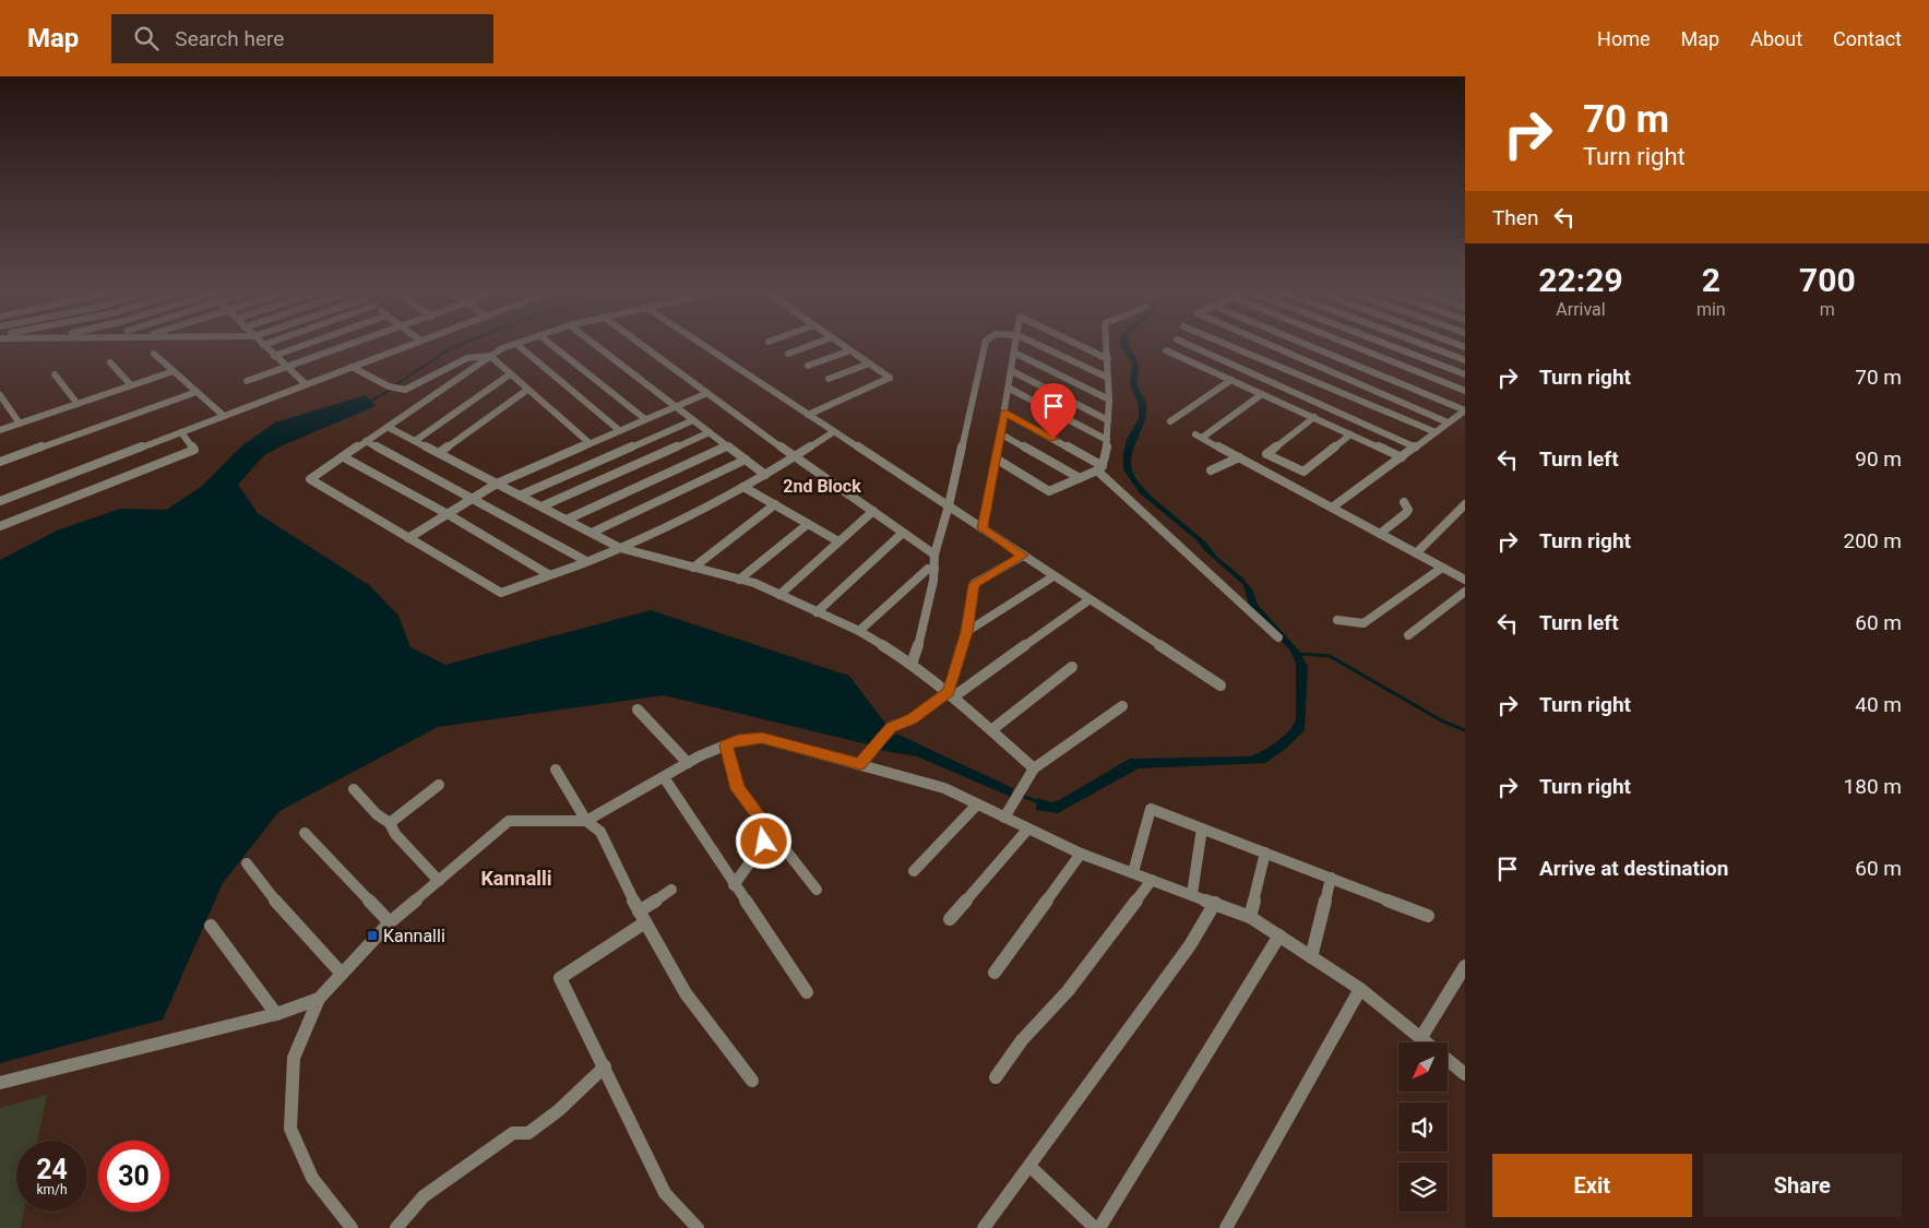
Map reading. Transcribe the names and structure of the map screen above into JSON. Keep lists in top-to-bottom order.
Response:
{
  "districts": ["2nd Block", "Kannalli"],
  "places": {
    "transit": ["Kannalli"]
  },
  "north": "bottom left",
  "page": {
    "header": "Map",
    "search": "Search here",
    "nav": [
      "Home",
      "Map",
      "About",
      "Contact"
    ],
    "turn": ["70 m", "Turn right"],
    "then": "Then",
    "eta": [
      "22:29",
      "Arrival",
      "2",
      "min",
      "700",
      "m"
    ],
    "list": [
      {
        "name": "Turn right",
        "value": "70 m"
      },
      {
        "name": "Turn left",
        "value": "90 m"
      },
      {
        "name": "Turn right",
        "value": "200 m"
      },
      {
        "name": "Turn left",
        "value": "60 m"
      },
      {
        "name": "Turn right",
        "value": "40 m"
      },
      {
        "name": "Turn right",
        "value": "180 m"
      },
      {
        "name": "Arrive at destination",
        "value": "60 m"
      }
    ],
    "speed": "24 km/h",
    "limit": "30",
    "buttons": ["Exit", "Share"]
  }
}
